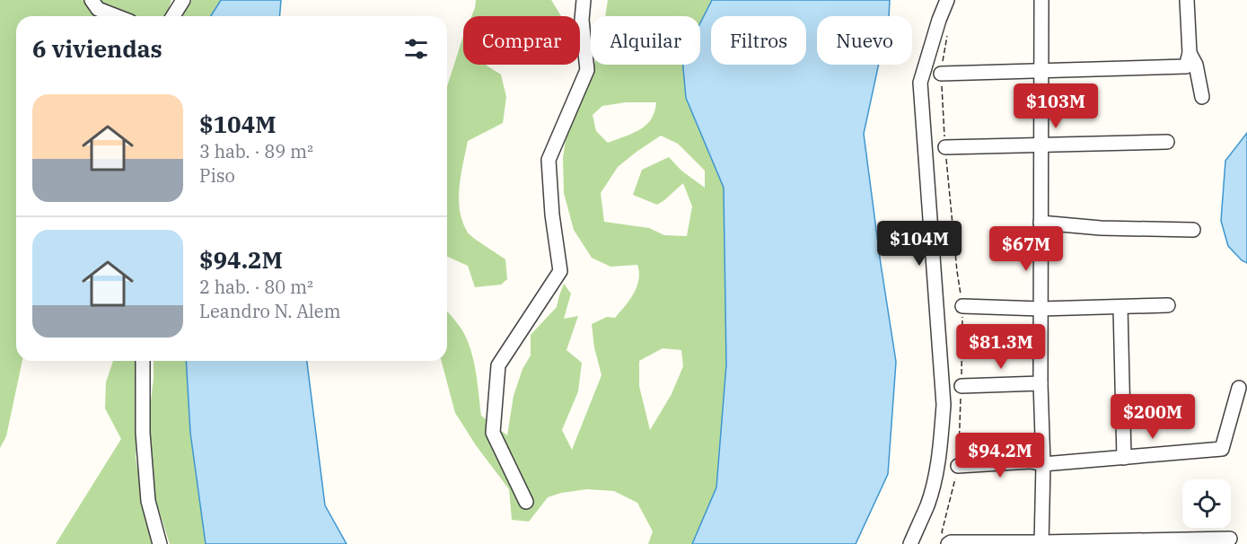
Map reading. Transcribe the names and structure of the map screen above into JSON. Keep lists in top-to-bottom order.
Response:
{
  "page": {
    "chip": [
      "Comprar",
      "Alquilar",
      "Filtros",
      "Nuevo"
    ],
    "heading": "6 viviendas",
    "list": [
      {
        "name": "$104M",
        "note": "3 hab. · 89 m² · Piso"
      },
      {
        "name": "$94.2M",
        "note": "2 hab. · 80 m² · Leandro N. Alem"
      }
    ],
    "price": [
      "$103M",
      "$104M",
      "$67M",
      "$81.3M",
      "$200M",
      "$94.2M"
    ]
  }
}
